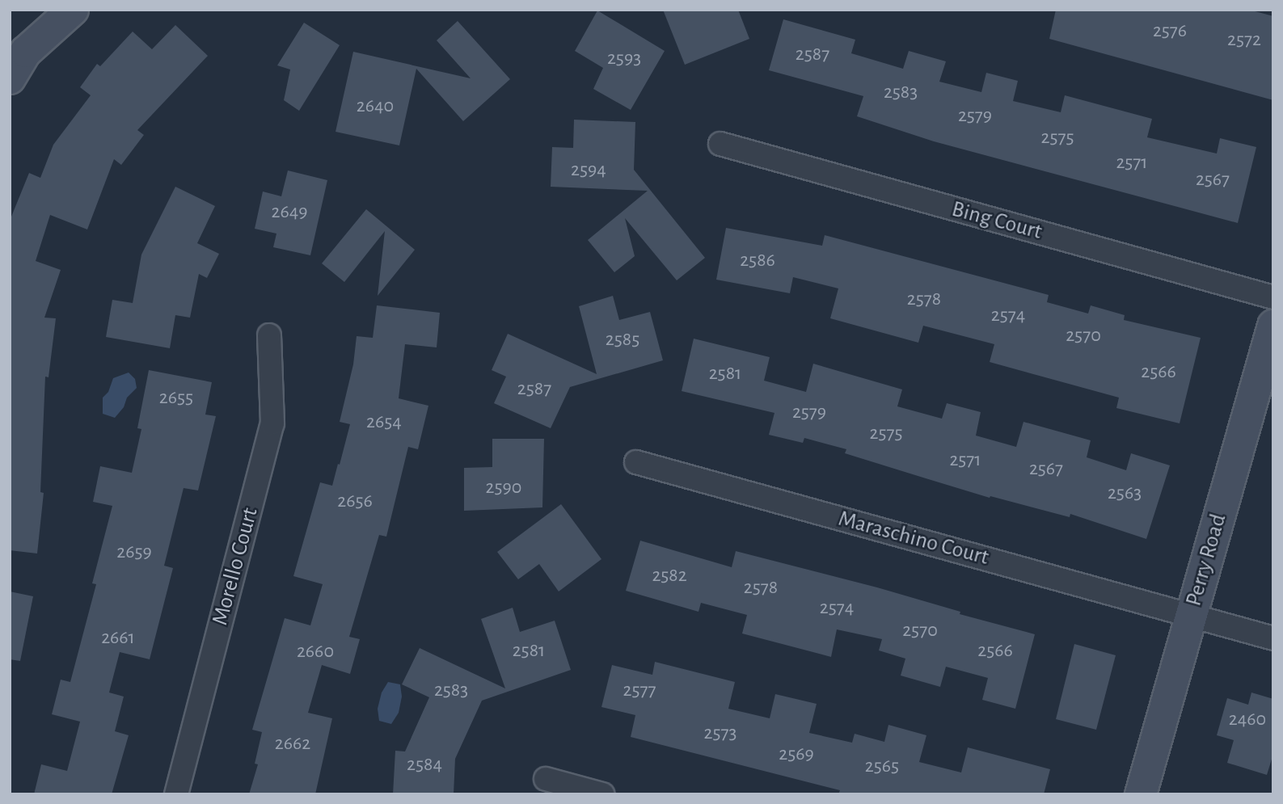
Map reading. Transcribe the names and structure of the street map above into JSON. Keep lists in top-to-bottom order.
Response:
{
  "streets": {
    "street": [
      "Bing Court",
      "Maraschino Court",
      "Perry Road",
      "Morello Court"
    ]
  },
  "crossings": [
    ["Maraschino Court", "Perry Road"]
  ],
  "house_numbers": [
    "2576",
    "2572",
    "2587",
    "2593",
    "2583",
    "2640",
    "2579",
    "2575",
    "2571",
    "2594",
    "2567",
    "2649",
    "2586",
    "2578",
    "2574",
    "2570",
    "2585",
    "2566",
    "2581",
    "2587",
    "2655",
    "2579",
    "2654",
    "2575",
    "2571",
    "2567",
    "2590",
    "2563",
    "2656",
    "2659",
    "2582",
    "2578",
    "2574",
    "2570",
    "2661",
    "2581",
    "2566",
    "2660",
    "2583",
    "2577",
    "2460",
    "2573",
    "2662",
    "2569",
    "2584",
    "2565"
  ]
}
